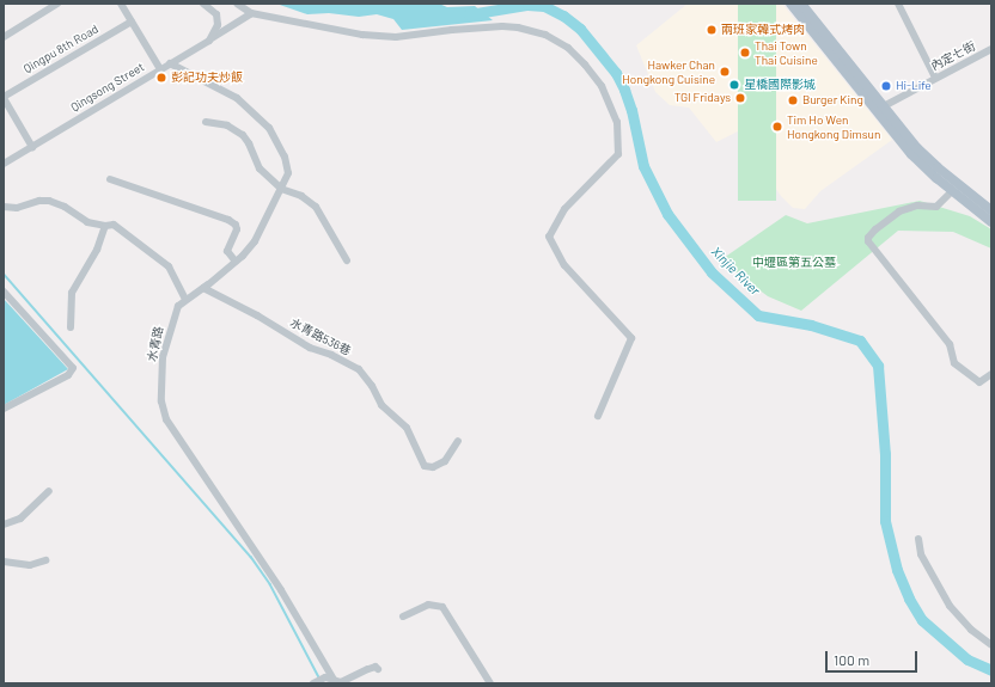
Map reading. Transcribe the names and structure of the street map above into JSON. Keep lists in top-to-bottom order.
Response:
{
  "streets": {
    "street": [
      "Qingpu 8th Road",
      "內定七街",
      "Qingsong Street",
      "水青路536巷",
      "水青路"
    ]
  },
  "crossings": [
    ["Qingsong Street", "水青路"],
    ["水青路536巷", "水青路"]
  ],
  "water": ["Xinjie River"],
  "parks": ["中壢區第五公墓"],
  "places": [
    "兩班家韓式烤肉",
    "Thai Town Thai Cuisine",
    "Hawker Chan Hongkong Cuisine",
    "彭記功夫炒飯",
    "星橋國際影城",
    "Hi-Life",
    "TGI Fridays",
    "Burger King",
    "Tim Ho Wen Hongkong Dimsun"
  ],
  "scale_bar": "100 m"
}
